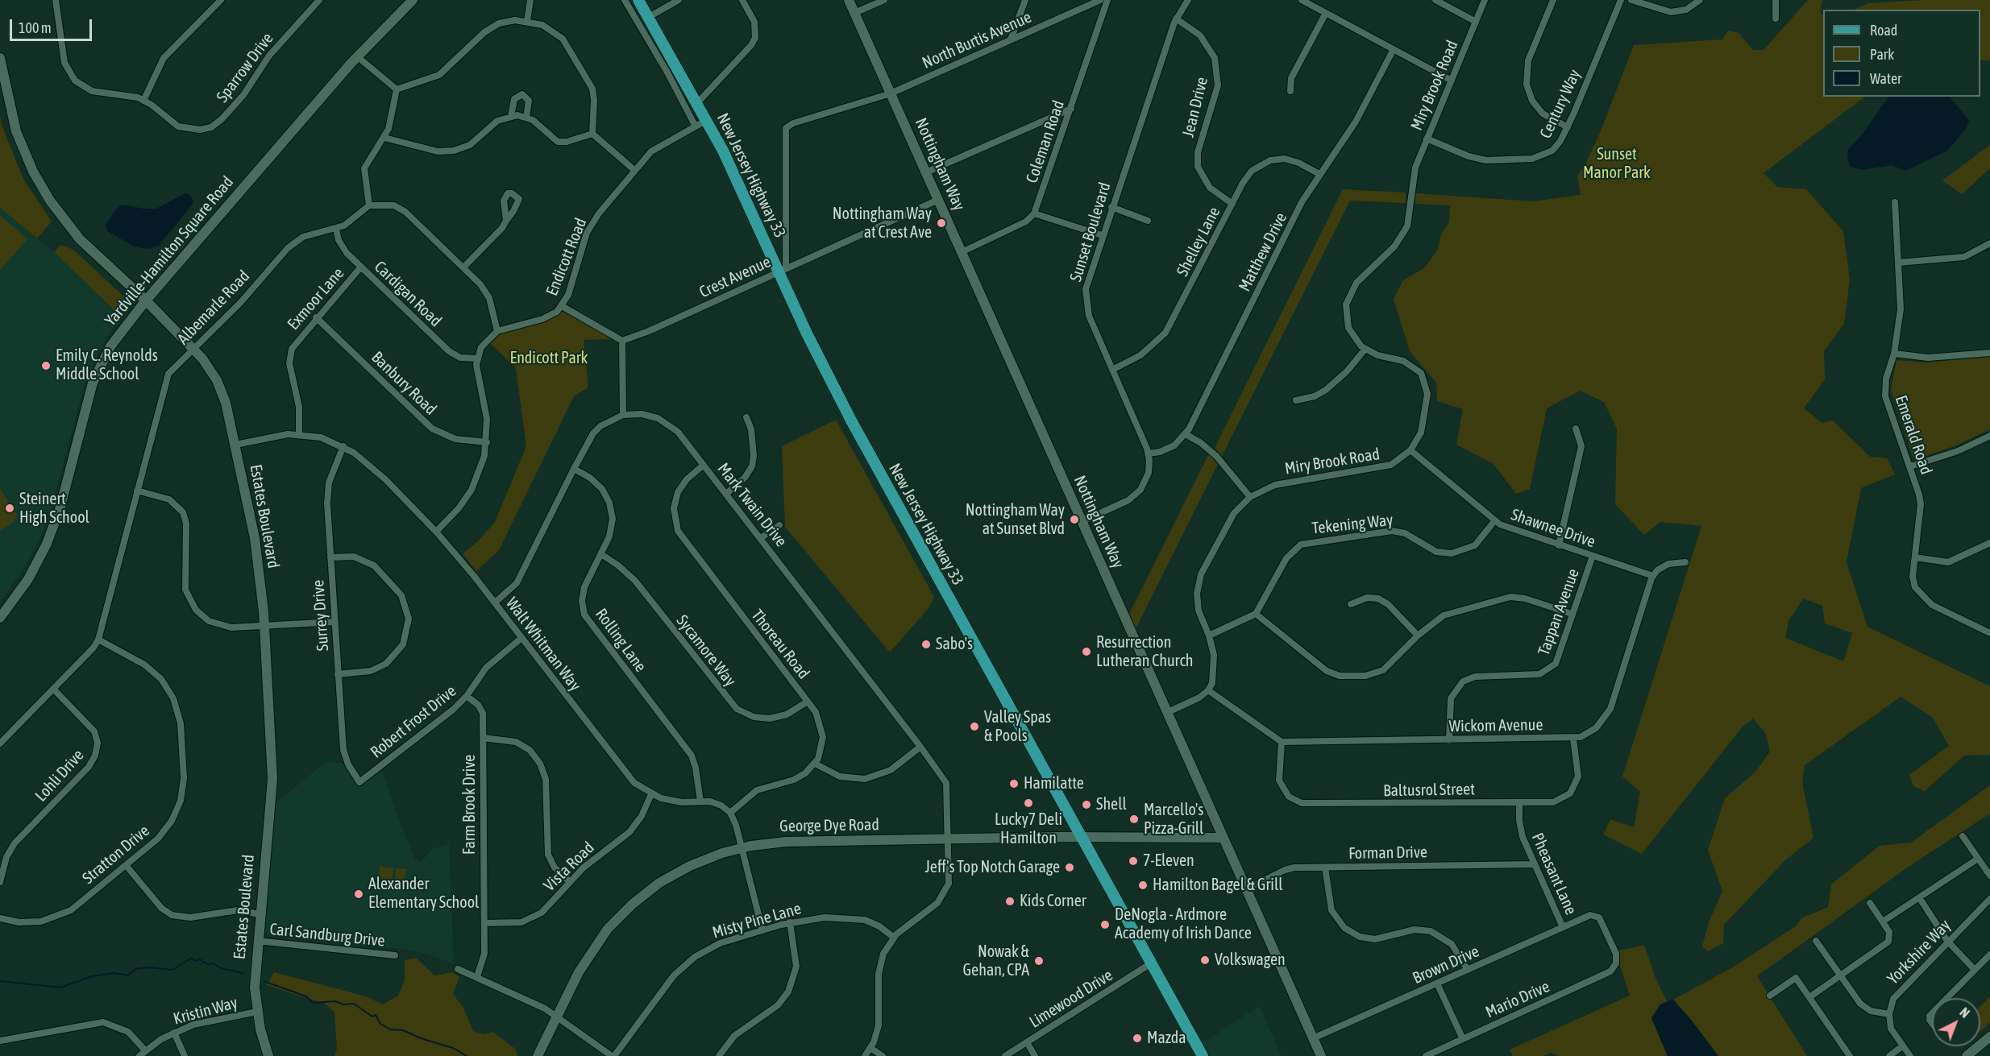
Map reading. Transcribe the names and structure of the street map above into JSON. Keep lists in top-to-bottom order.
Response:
{
  "streets": {
    "main road": ["New Jersey Highway 33"],
    "street": [
      "North Burtis Avenue",
      "Sparrow Drive",
      "Miry Brook Road",
      "Century Way",
      "Jean Drive",
      "Coleman Road",
      "Nottingham Way",
      "Sunset Boulevard",
      "Shelley Lane",
      "Yardville-Hamilton Square Road",
      "Matthew Drive",
      "Endicott Road",
      "Crest Avenue",
      "Cardigan Road",
      "Exmoor Lane",
      "Albemarle Road",
      "Banbury Road",
      "Emerald Road",
      "Mark Twain Drive",
      "Estates Boulevard",
      "Tekening Way",
      "Shawnee Drive",
      "Tappan Avenue",
      "Surrey Drive",
      "Rolling Lane",
      "Walt Whitman Way",
      "Thoreau Road",
      "Sycamore Way",
      "Robert Frost Drive",
      "Wickom Avenue",
      "Lohli Drive",
      "Baltusrol Street",
      "Farm Brook Drive",
      "George Dye Road",
      "Forman Drive",
      "Stratton Drive",
      "Vista Road",
      "Pheasant Lane",
      "Misty Pine Lane",
      "Carl Sandburg Drive",
      "Yorkshire Way",
      "Brown Drive",
      "Limewood Drive",
      "Mario Drive",
      "Kristin Way"
    ]
  },
  "crossings": [
    ["North Burtis Avenue", "Nottingham Way"],
    ["North Burtis Avenue", "New Jersey Highway 33"],
    ["North Burtis Avenue", "Crest Avenue"],
    ["Miry Brook Road", "Century Way"],
    ["Miry Brook Road", "Shawnee Drive"],
    ["Jean Drive", "Sunset Boulevard"],
    ["Jean Drive", "Shelley Lane"],
    ["Nottingham Way", "Sunset Boulevard"],
    ["Nottingham Way", "Crest Avenue"],
    ["Nottingham Way", "George Dye Road"],
    ["Nottingham Way", "Forman Drive"],
    ["Nottingham Way", "Brown Drive"],
    ["New Jersey Highway 33", "Endicott Road"],
    ["New Jersey Highway 33", "Crest Avenue"],
    ["New Jersey Highway 33", "George Dye Road"],
    ["New Jersey Highway 33", "Limewood Drive"],
    ["Sunset Boulevard", "Shelley Lane"],
    ["Sunset Boulevard", "Matthew Drive"],
    ["Shelley Lane", "Matthew Drive"],
    ["Yardville-Hamilton Square Road", "Estates Boulevard"],
    ["Cardigan Road", "Exmoor Lane"],
    ["Cardigan Road", "Albemarle Road"],
    ["Exmoor Lane", "Banbury Road"],
    ["Exmoor Lane", "Walt Whitman Way"],
    ["Albemarle Road", "Estates Boulevard"],
    ["Albemarle Road", "Lohli Drive"],
    ["Albemarle Road", "Stratton Drive"],
    ["Mark Twain Drive", "Rolling Lane"],
    ["Mark Twain Drive", "Walt Whitman Way"],
    ["Mark Twain Drive", "Thoreau Road"],
    ["Mark Twain Drive", "George Dye Road"],
    ["Estates Boulevard", "Walt Whitman Way"],
    ["Estates Boulevard", "Carl Sandburg Drive"],
    ["Estates Boulevard", "Kristin Way"],
    ["Tekening Way", "Shawnee Drive"],
    ["Shawnee Drive", "Tappan Avenue"],
    ["Shawnee Drive", "Wickom Avenue"],
    ["Tappan Avenue", "Wickom Avenue"],
    ["Surrey Drive", "Walt Whitman Way"],
    ["Surrey Drive", "Robert Frost Drive"],
    ["Rolling Lane", "Walt Whitman Way"],
    ["Rolling Lane", "Sycamore Way"],
    ["Walt Whitman Way", "Robert Frost Drive"],
    ["Walt Whitman Way", "Vista Road"],
    ["Thoreau Road", "Sycamore Way"],
    ["Robert Frost Drive", "Farm Brook Drive"],
    ["Wickom Avenue", "Baltusrol Street"],
    ["Baltusrol Street", "Pheasant Lane"],
    ["Farm Brook Drive", "Vista Road"],
    ["Forman Drive", "Pheasant Lane"],
    ["Pheasant Lane", "Brown Drive"],
    ["Brown Drive", "Mario Drive"]
  ],
  "parks": ["Sunset Manor Park", "Endicott Park"],
  "places": [
    "Nottingham Way at Crest Ave",
    "Emily C. Reynolds Middle School",
    "Steinert High School",
    "Nottingham Way at Sunset Blvd",
    "Sabo's",
    "Resurrection Lutheran Church",
    "Valley Spas & Pools",
    "Hamilatte",
    "Lucky7 Deli Hamilton",
    "Shell",
    "Marcello's Pizza-Grill",
    "7-Eleven",
    "Jeff's Top Notch Garage",
    "Hamilton Bagel & Grill",
    "Alexander Elementary School",
    "Kids Corner",
    "DeNogla - Ardmore Academy of Irish Dance",
    "Volkswagen",
    "Nowak & Gehan, CPA",
    "Mazda"
  ],
  "legend": ["Road", "Park", "Water"],
  "scale_bar": "100 m",
  "north": "top right"
}
